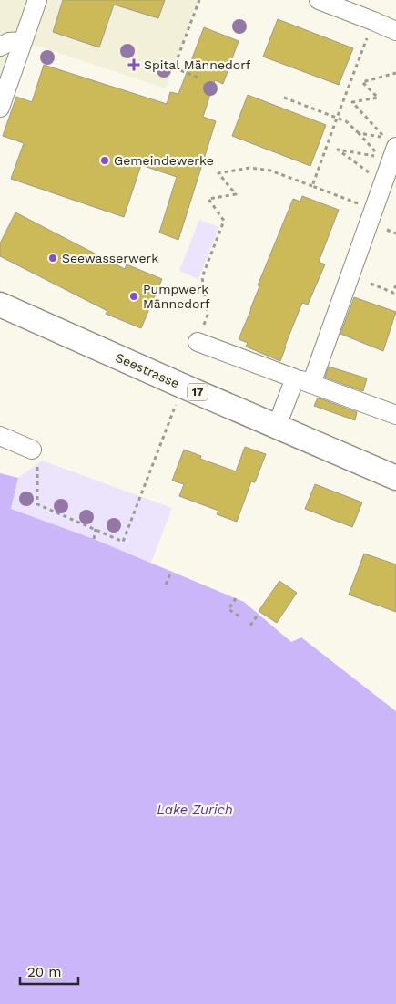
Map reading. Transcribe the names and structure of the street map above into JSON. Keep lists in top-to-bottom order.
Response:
{
  "streets": {
    "main road": ["Seestrasse", "17"]
  },
  "water": ["Lake Zurich"],
  "places": {
    "health": ["Spital Männedorf"],
    "other": ["Gemeindewerke", "Seewasserwerk", "Pumpwerk Männedorf"]
  },
  "scale_bar": "20 m"
}
